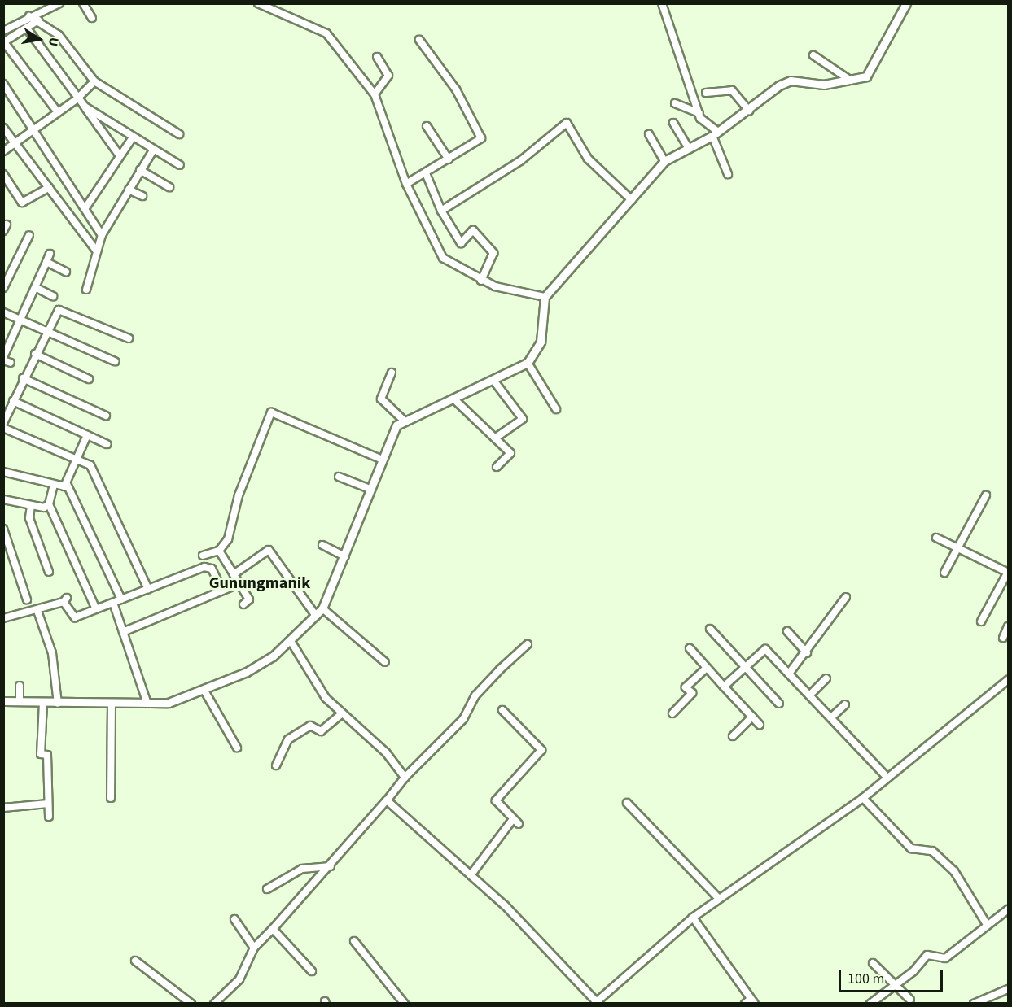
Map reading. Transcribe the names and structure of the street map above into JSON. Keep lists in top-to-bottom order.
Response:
{
  "districts": ["Gunungmanik"],
  "scale_bar": "100 m",
  "north": "right"
}
